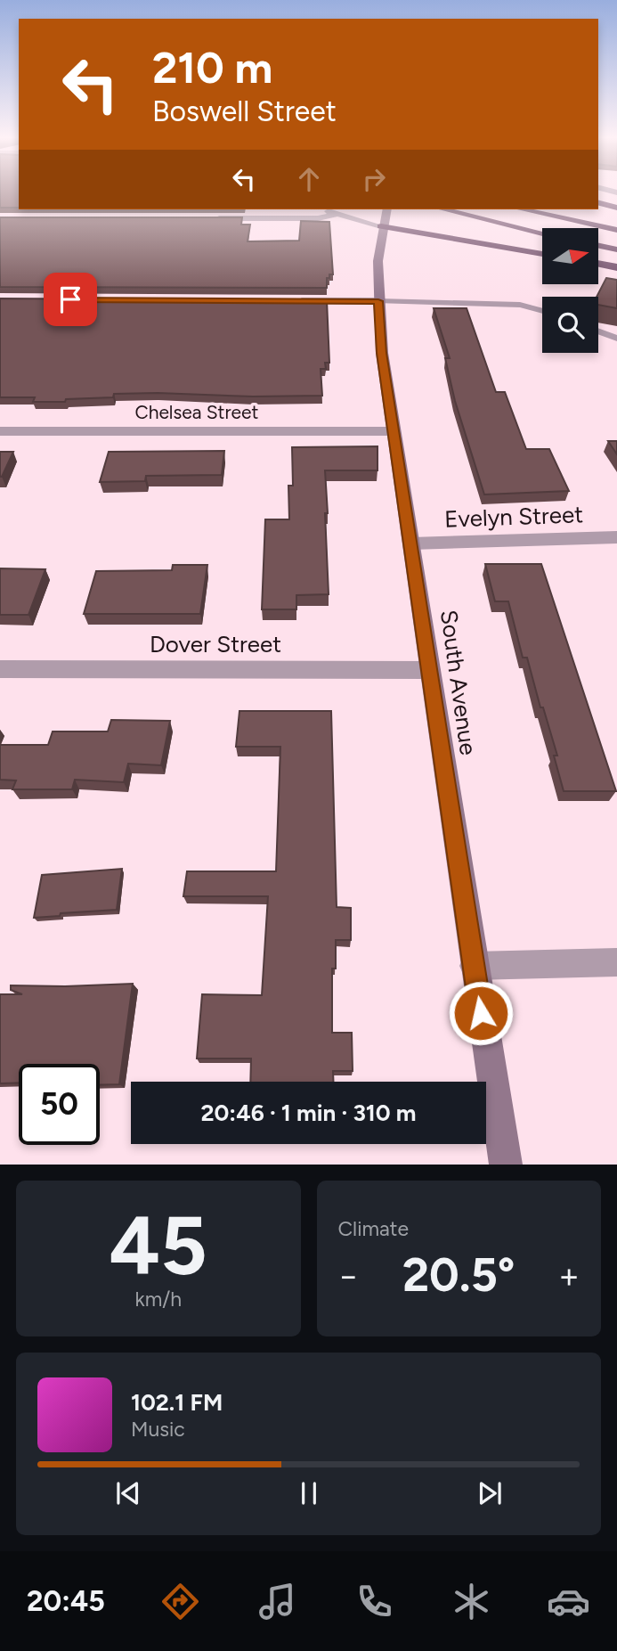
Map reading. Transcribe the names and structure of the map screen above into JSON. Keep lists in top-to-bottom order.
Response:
{
  "streets": {
    "main road": ["South Avenue"],
    "street": ["Chelsea Street", "Evelyn Street", "Dover Street"]
  },
  "crossings": [
    ["Chelsea Street", "South Avenue"],
    ["Evelyn Street", "South Avenue"],
    ["Dover Street", "South Avenue"]
  ],
  "north": "right",
  "page": {
    "turn": ["210 m", "Boswell Street"],
    "limit": "50",
    "trip": "20:46 · 1 min · 310 m",
    "tile": [
      ["45", "km/h"],
      "Climate"
    ],
    "heat": ["−", "20.5°", "+"],
    "song": ["102.1 FM", "Music"],
    "tabs": "20:45"
  }
}
